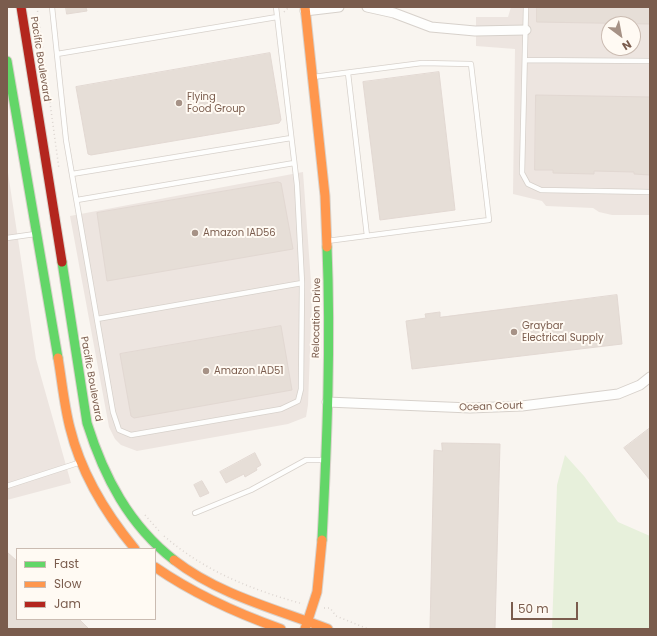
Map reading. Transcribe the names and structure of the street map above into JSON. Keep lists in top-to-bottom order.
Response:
{
  "streets": {
    "main road": ["Pacific Boulevard", "Relocation Drive"],
    "street": ["Ocean Court"]
  },
  "crossings": [
    ["Pacific Boulevard", "Relocation Drive"],
    ["Relocation Drive", "Ocean Court"]
  ],
  "places": [
    "Flying Food Group",
    "Amazon IAD56",
    "Graybar Electrical Supply",
    "Amazon IAD51"
  ],
  "legend": ["Fast", "Slow", "Jam"],
  "scale_bar": "50 m",
  "north": "bottom right"
}
